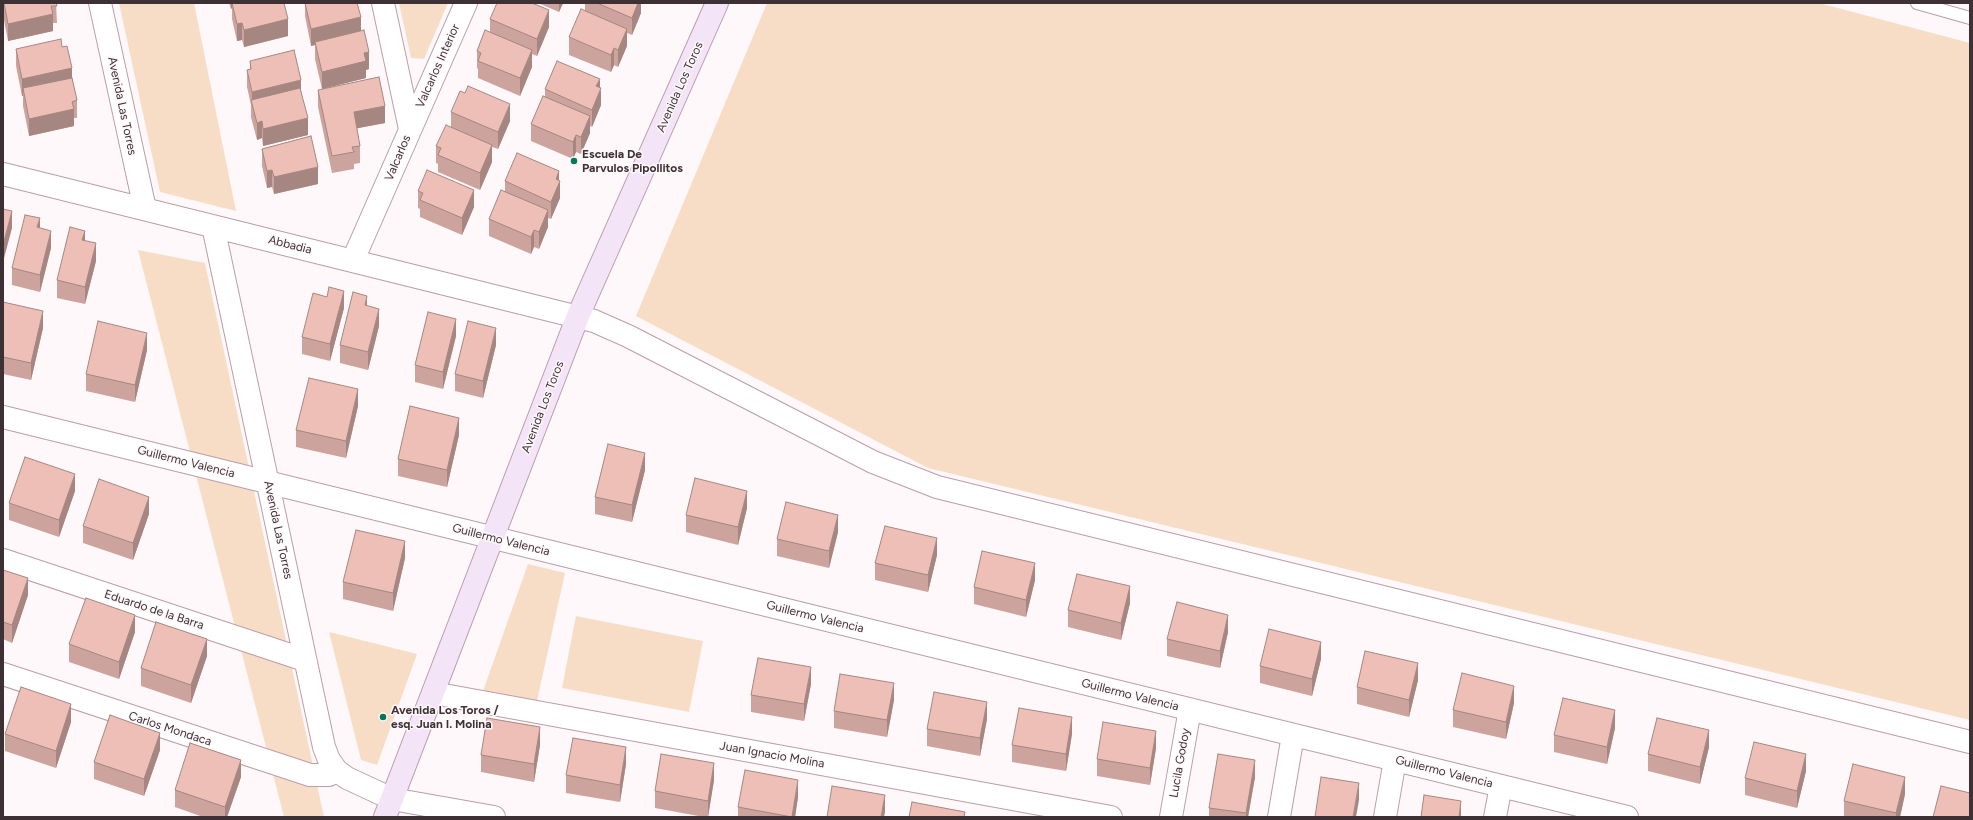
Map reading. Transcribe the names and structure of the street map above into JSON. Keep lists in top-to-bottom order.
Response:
{
  "streets": {
    "main road": ["Avenida Los Toros"],
    "street": [
      "Valcarlos Interior",
      "Avenida Las Torres",
      "Valcarlos",
      "Abbadia",
      "Guillermo Valencia",
      "Eduardo de la Barra",
      "Carlos Mondaca",
      "Juan Ignacio Molina",
      "Lucila Godoy"
    ]
  },
  "crossings": [
    ["Valcarlos Interior", "Valcarlos"],
    ["Avenida Los Toros", "Avenida Las Torres"],
    ["Avenida Los Toros", "Abbadia"],
    ["Avenida Los Toros", "Guillermo Valencia"],
    ["Avenida Los Toros", "Juan Ignacio Molina"],
    ["Avenida Las Torres", "Abbadia"],
    ["Avenida Las Torres", "Guillermo Valencia"],
    ["Avenida Las Torres", "Eduardo de la Barra"],
    ["Avenida Las Torres", "Carlos Mondaca"],
    ["Valcarlos", "Abbadia"],
    ["Guillermo Valencia", "Lucila Godoy"]
  ],
  "places": ["Escuela De Parvulos Pipollitos", "Avenida Los Toros / esq. Juan I. Molina"]
}
